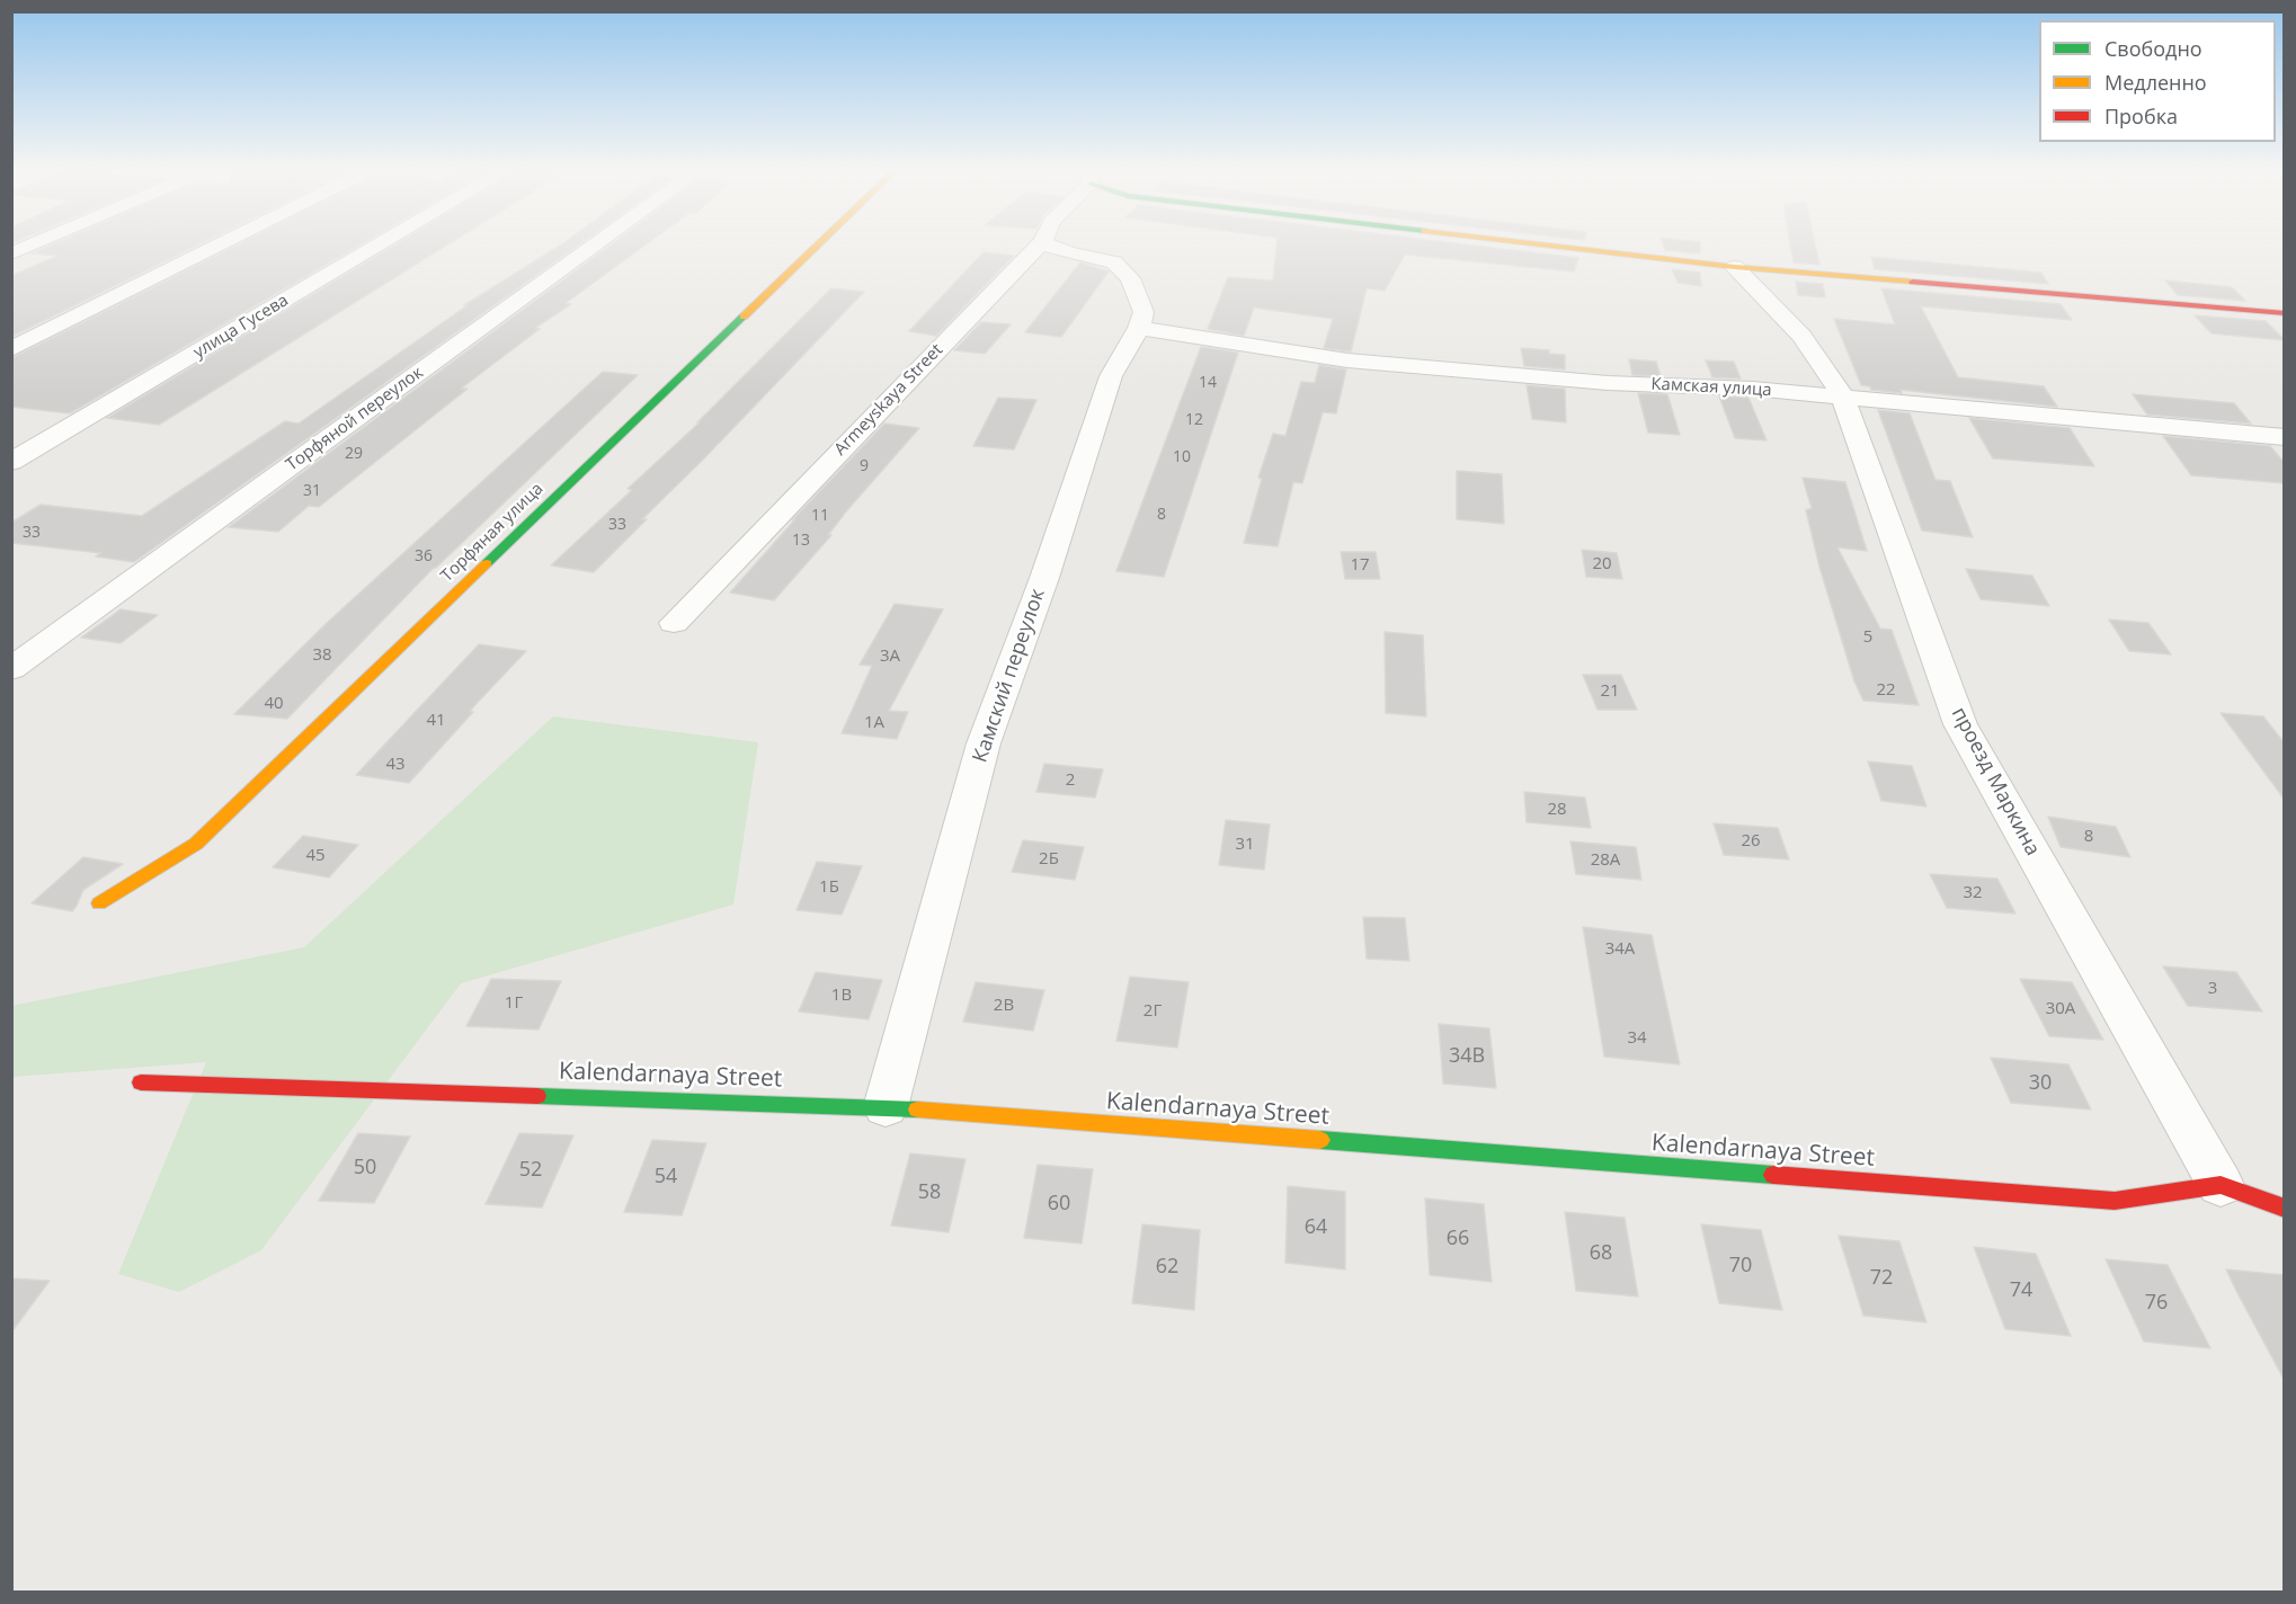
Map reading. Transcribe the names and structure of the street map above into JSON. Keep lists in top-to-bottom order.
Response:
{
  "streets": {
    "street": [
      "улица Гусева",
      "Камская улица",
      "Armeyskaya Street",
      "Торфяной переулок",
      "Торфяная улица",
      "Камский переулок",
      "проезд Маркина",
      "Kalendarnaya Street"
    ]
  },
  "crossings": [
    ["Камская улица", "Камский переулок"],
    ["Камская улица", "проезд Маркина"],
    ["Камский переулок", "Kalendarnaya Street"],
    ["проезд Маркина", "Kalendarnaya Street"]
  ],
  "house_numbers": [
    "14",
    "12",
    "29",
    "10",
    "9",
    "31",
    "8",
    "11",
    "33",
    "33",
    "13",
    "36",
    "20",
    "17",
    "5",
    "38",
    "3А",
    "22",
    "21",
    "40",
    "41",
    "1А",
    "43",
    "2",
    "28",
    "8",
    "26",
    "31",
    "45",
    "2Б",
    "28А",
    "1Б",
    "32",
    "34А",
    "3",
    "1В",
    "1Г",
    "2В",
    "30А",
    "2Г",
    "34",
    "34В",
    "30",
    "50",
    "52",
    "54",
    "58",
    "60",
    "64",
    "66",
    "68",
    "70",
    "62",
    "72",
    "74",
    "76"
  ],
  "legend": ["Свободно", "Медленно", "Пробка"]
}
